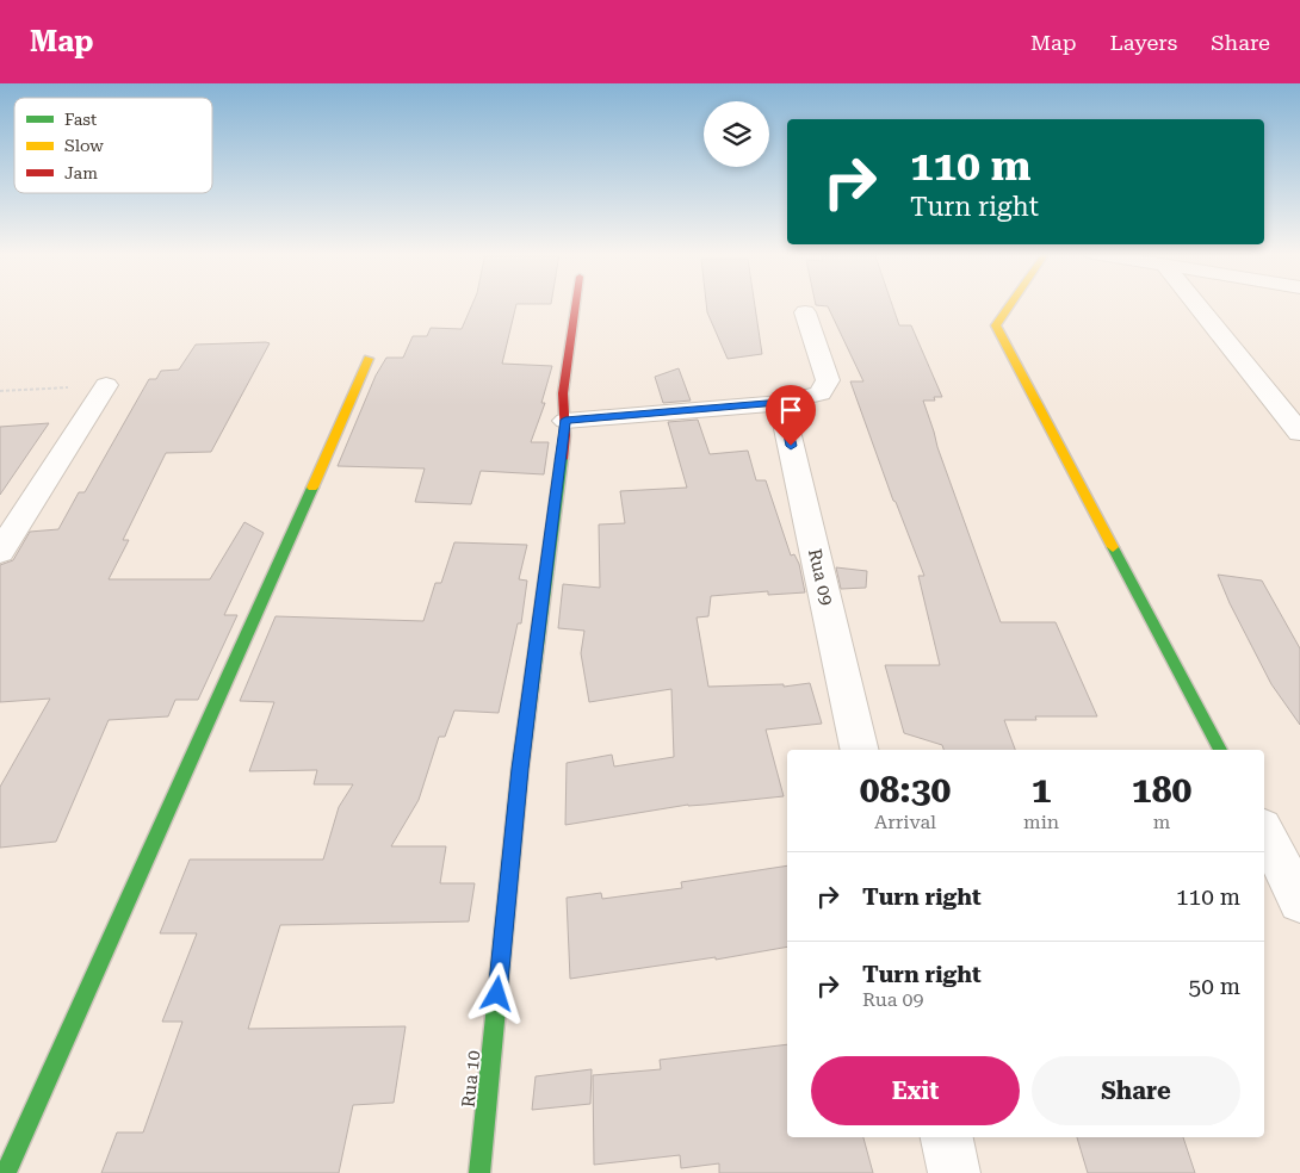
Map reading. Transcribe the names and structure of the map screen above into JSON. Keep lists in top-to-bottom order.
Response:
{
  "streets": {
    "street": ["Rua 09", "Rua 10"]
  },
  "legend": ["Fast", "Slow", "Jam"],
  "page": {
    "header": "Map",
    "nav": ["Map", "Layers", "Share"],
    "turn": ["110 m", "Turn right"],
    "eta": [
      "08:30",
      "Arrival",
      "1",
      "min",
      "180",
      "m"
    ],
    "list": [
      {
        "name": "Turn right",
        "value": "110 m"
      },
      {
        "name": "Turn right",
        "note": "Rua 09",
        "value": "50 m"
      }
    ],
    "buttons": ["Exit", "Share"]
  }
}
